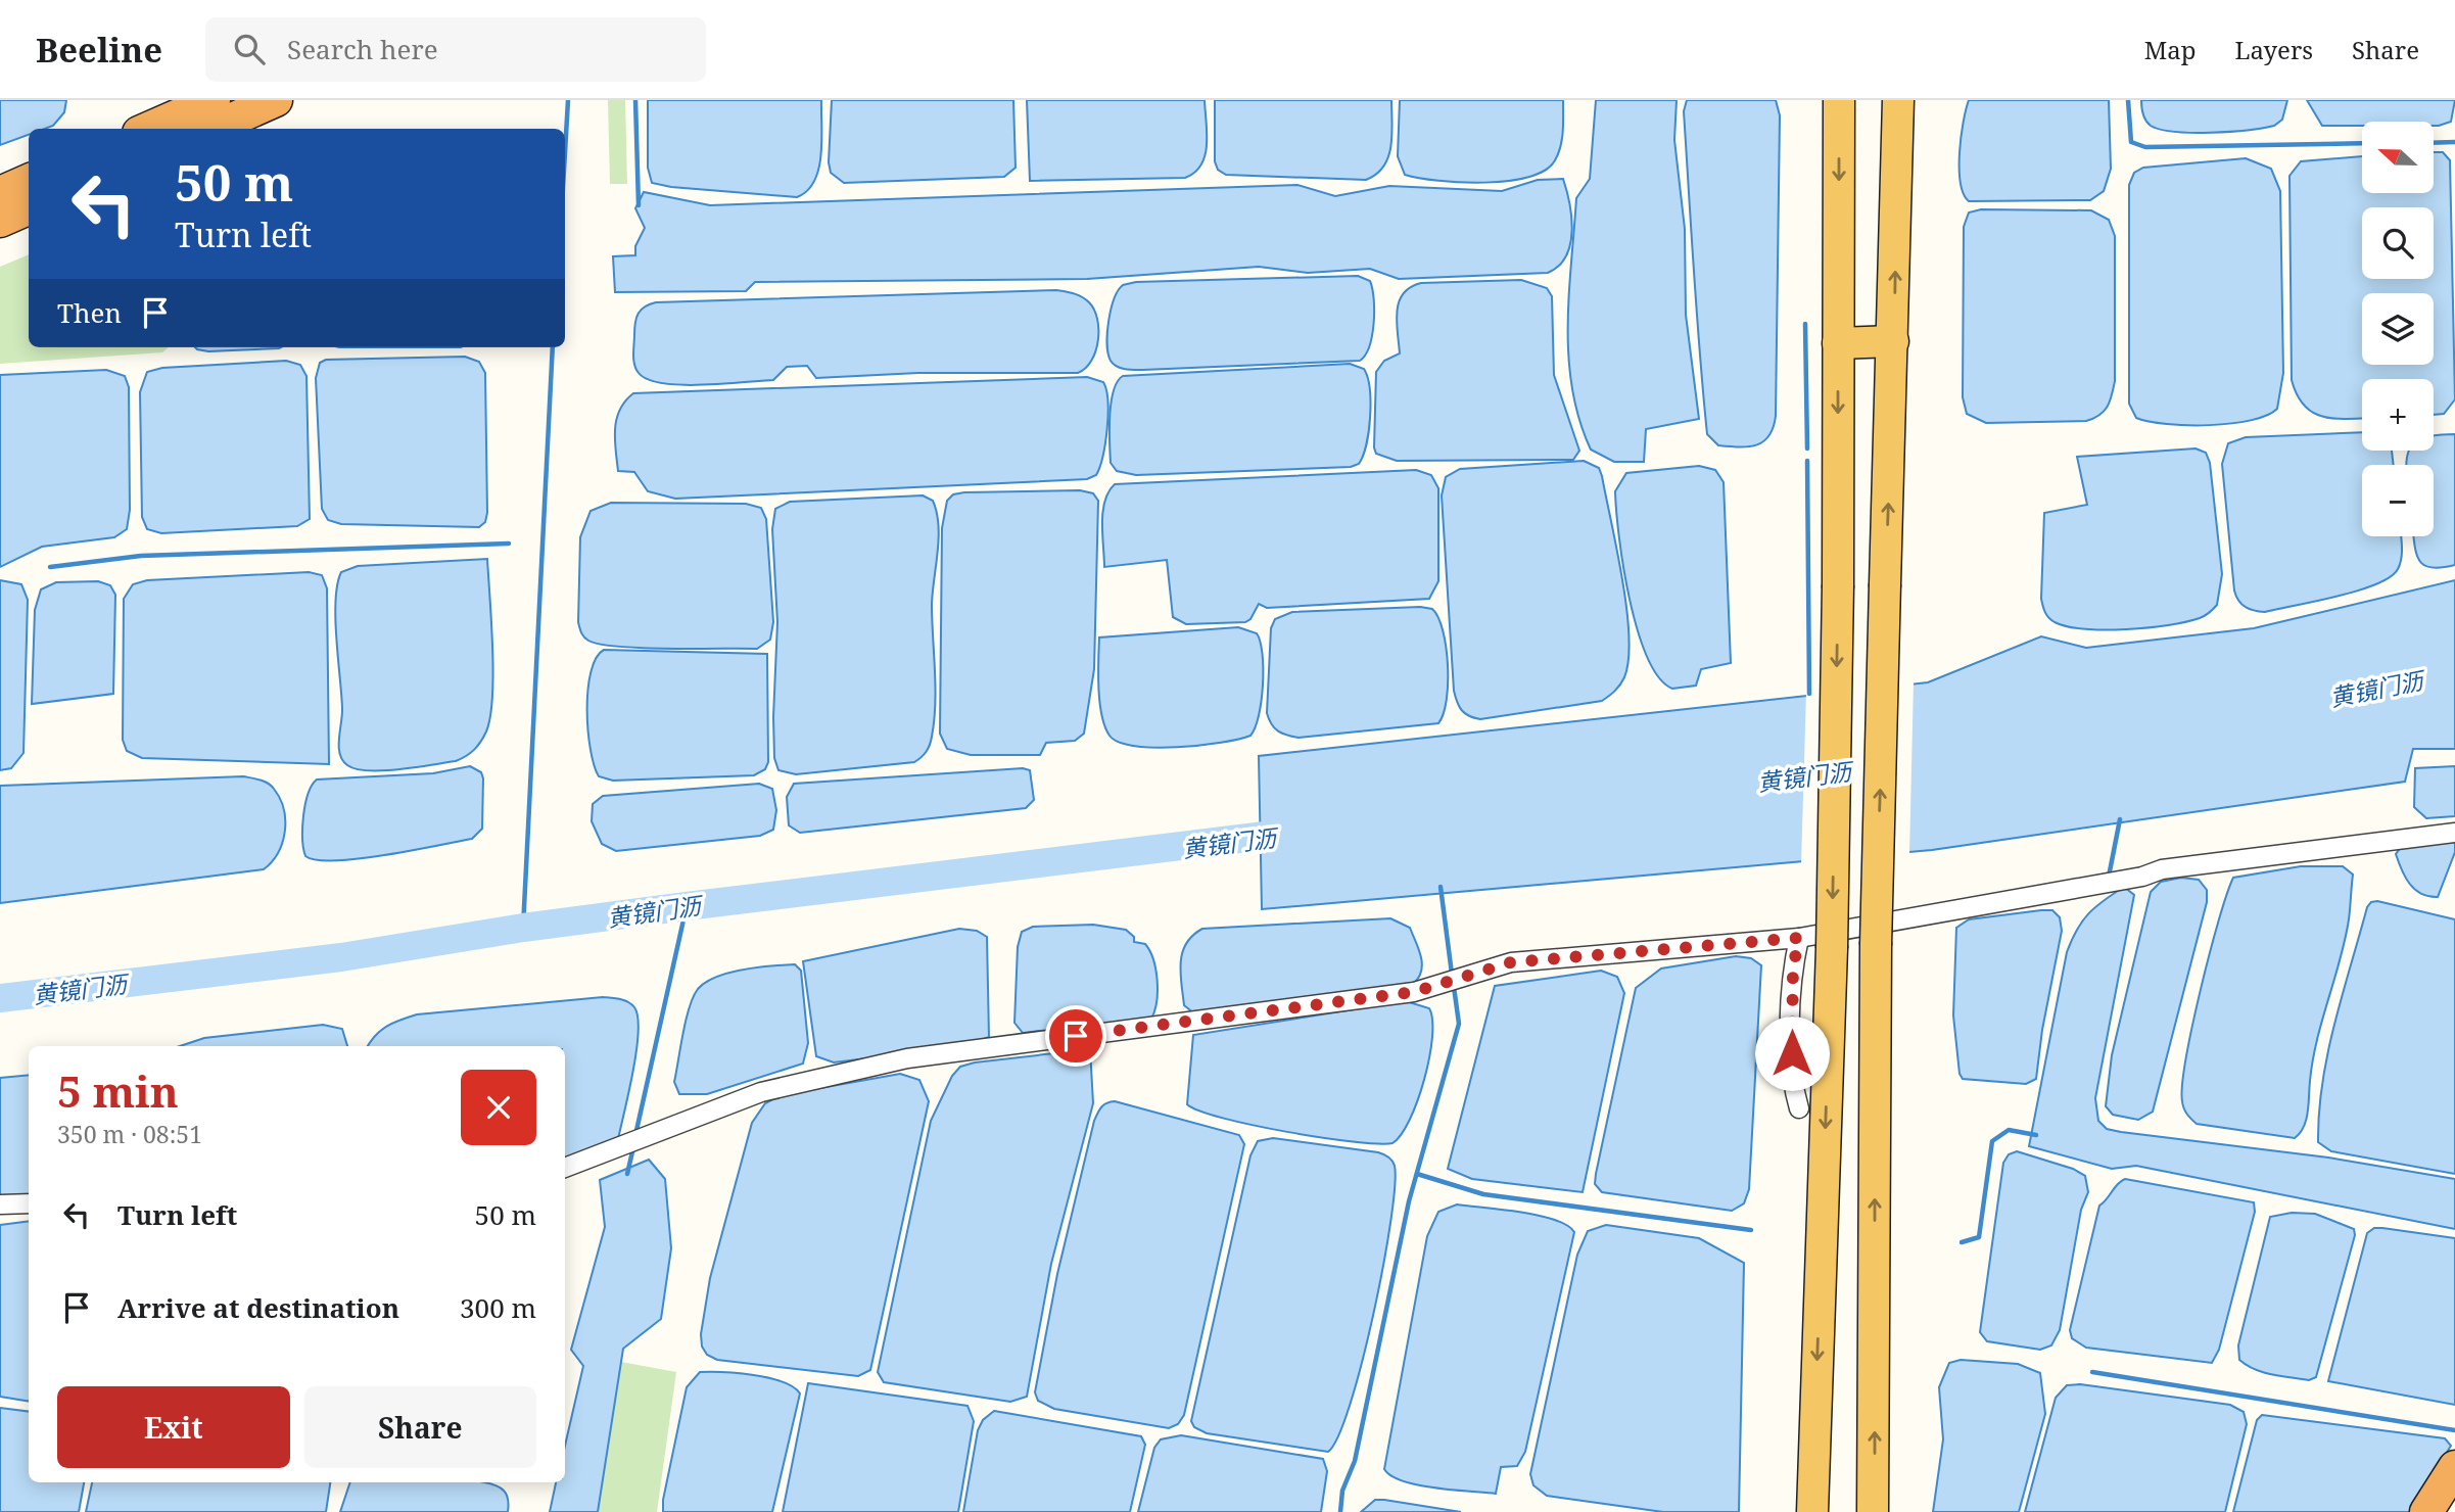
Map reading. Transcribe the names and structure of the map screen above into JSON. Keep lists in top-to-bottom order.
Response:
{
  "water": ["黄镜门沥"],
  "north": "left",
  "page": {
    "header": "Beeline",
    "search": "Search here",
    "nav": ["Map", "Layers", "Share"],
    "map_buttons": ["+", "−"],
    "turn": ["50 m", "Turn left"],
    "then": "Then",
    "heading": ["5 min", "350 m · 08:51"],
    "list": [
      {
        "name": "Turn left",
        "value": "50 m"
      },
      {
        "name": "Arrive at destination",
        "value": "300 m"
      }
    ],
    "buttons": ["Exit", "Share"]
  }
}
